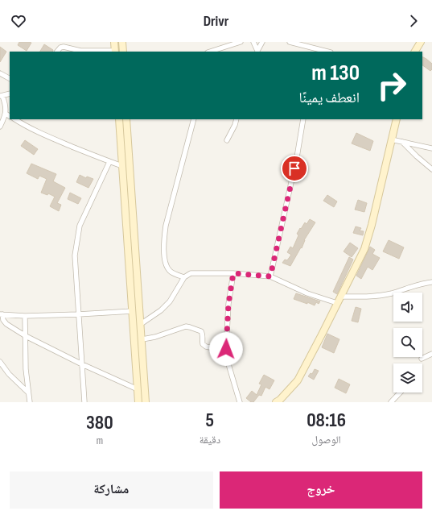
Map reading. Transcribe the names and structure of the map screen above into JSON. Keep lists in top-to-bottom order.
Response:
{
  "page": {
    "header": "Drivr",
    "turn": ["130 m", "انعطف يمينًا"],
    "eta": [
      "08:16",
      "الوصول",
      "5",
      "دقيقة",
      "380",
      "m"
    ],
    "buttons": ["خروج", "مشاركة"]
  }
}
